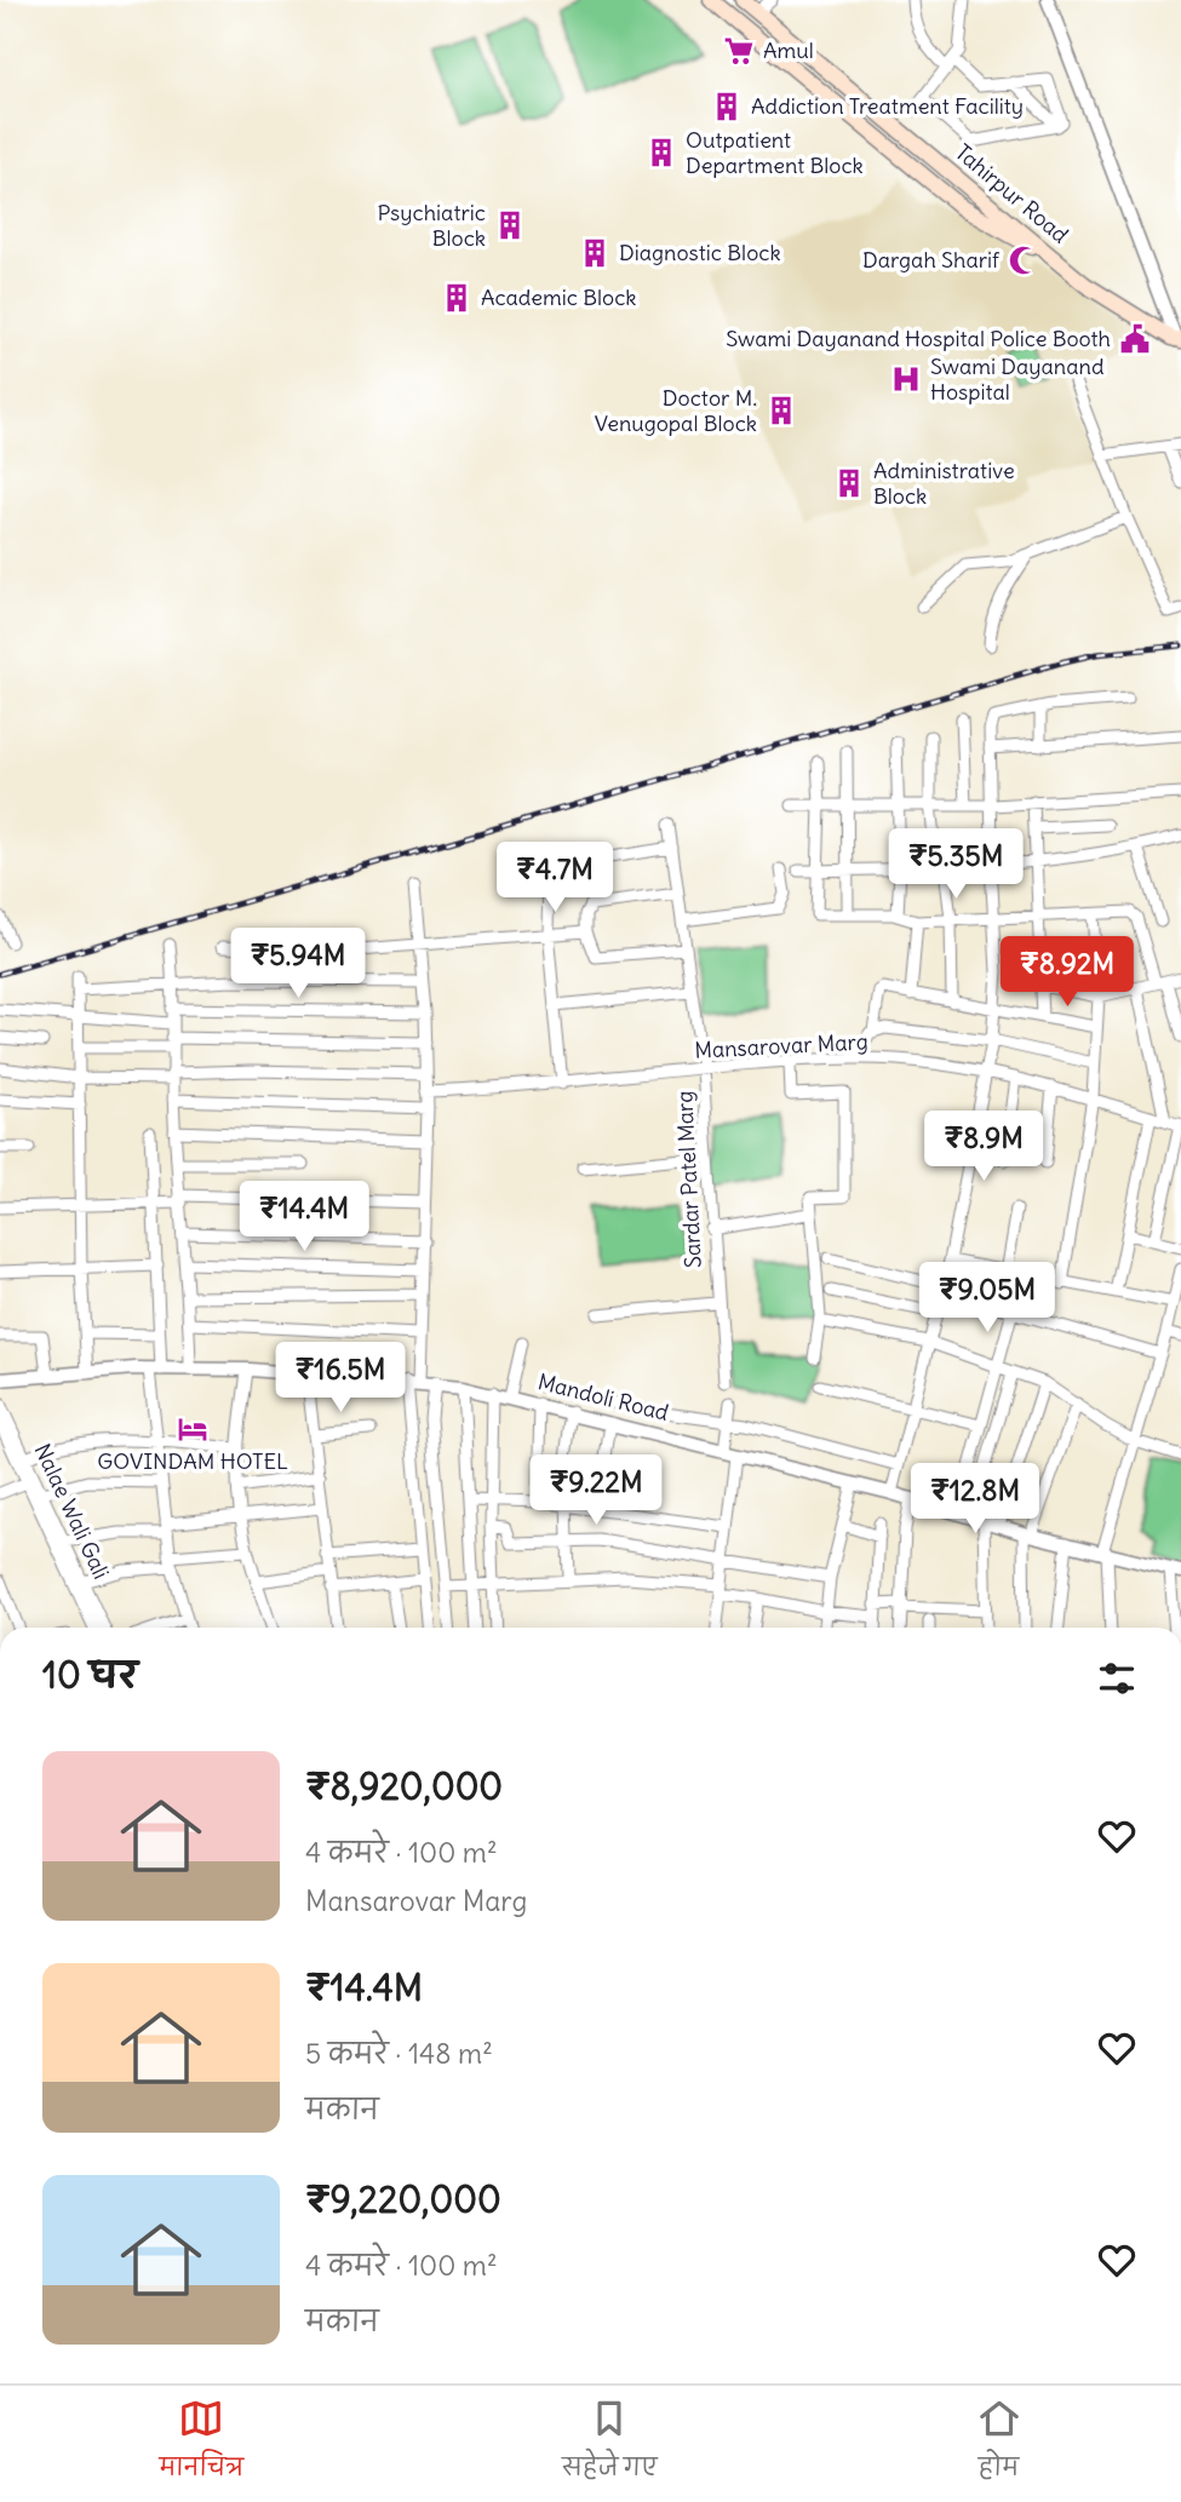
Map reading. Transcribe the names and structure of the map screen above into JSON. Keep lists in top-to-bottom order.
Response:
{
  "streets": {
    "main road": ["Tahirpur Road"],
    "street": [
      "Mansarovar Marg",
      "Sardar Patel Marg",
      "Mandoli Road",
      "Nalae Wali Gali"
    ]
  },
  "crossings": [
    ["Mansarovar Marg", "Sardar Patel Marg"]
  ],
  "places": {
    "supermarket": ["Amul"],
    "building": [
      "Addiction Treatment Facility",
      "Outpatient Department Block",
      "Psychiatric Block",
      "Diagnostic Block",
      "Academic Block",
      "Doctor M. Venugopal Block",
      "Administrative Block"
    ],
    "mosque": ["Dargah Sharif"],
    "public building": ["Swami Dayanand Hospital Police Booth"],
    "hospital": ["Swami Dayanand Hospital"],
    "hotel": ["GOVINDAM HOTEL"]
  },
  "page": {
    "price": [
      "₹5.35M",
      "₹4.7M",
      "₹5.94M",
      "₹8.92M",
      "₹8.9M",
      "₹14.4M",
      "₹9.05M",
      "₹16.5M",
      "₹9.22M",
      "₹12.8M"
    ],
    "heading": "10 घर",
    "list": [
      {
        "name": "₹8,920,000",
        "note": "4 कमरे · 100 m² · Mansarovar Marg"
      },
      {
        "name": "₹14.4M",
        "note": "5 कमरे · 148 m² · मकान"
      },
      {
        "name": "₹9,220,000",
        "note": "4 कमरे · 100 m² · मकान"
      }
    ],
    "tabs": ["मानचित्र", "सहेजे गए", "होम"]
  }
}
